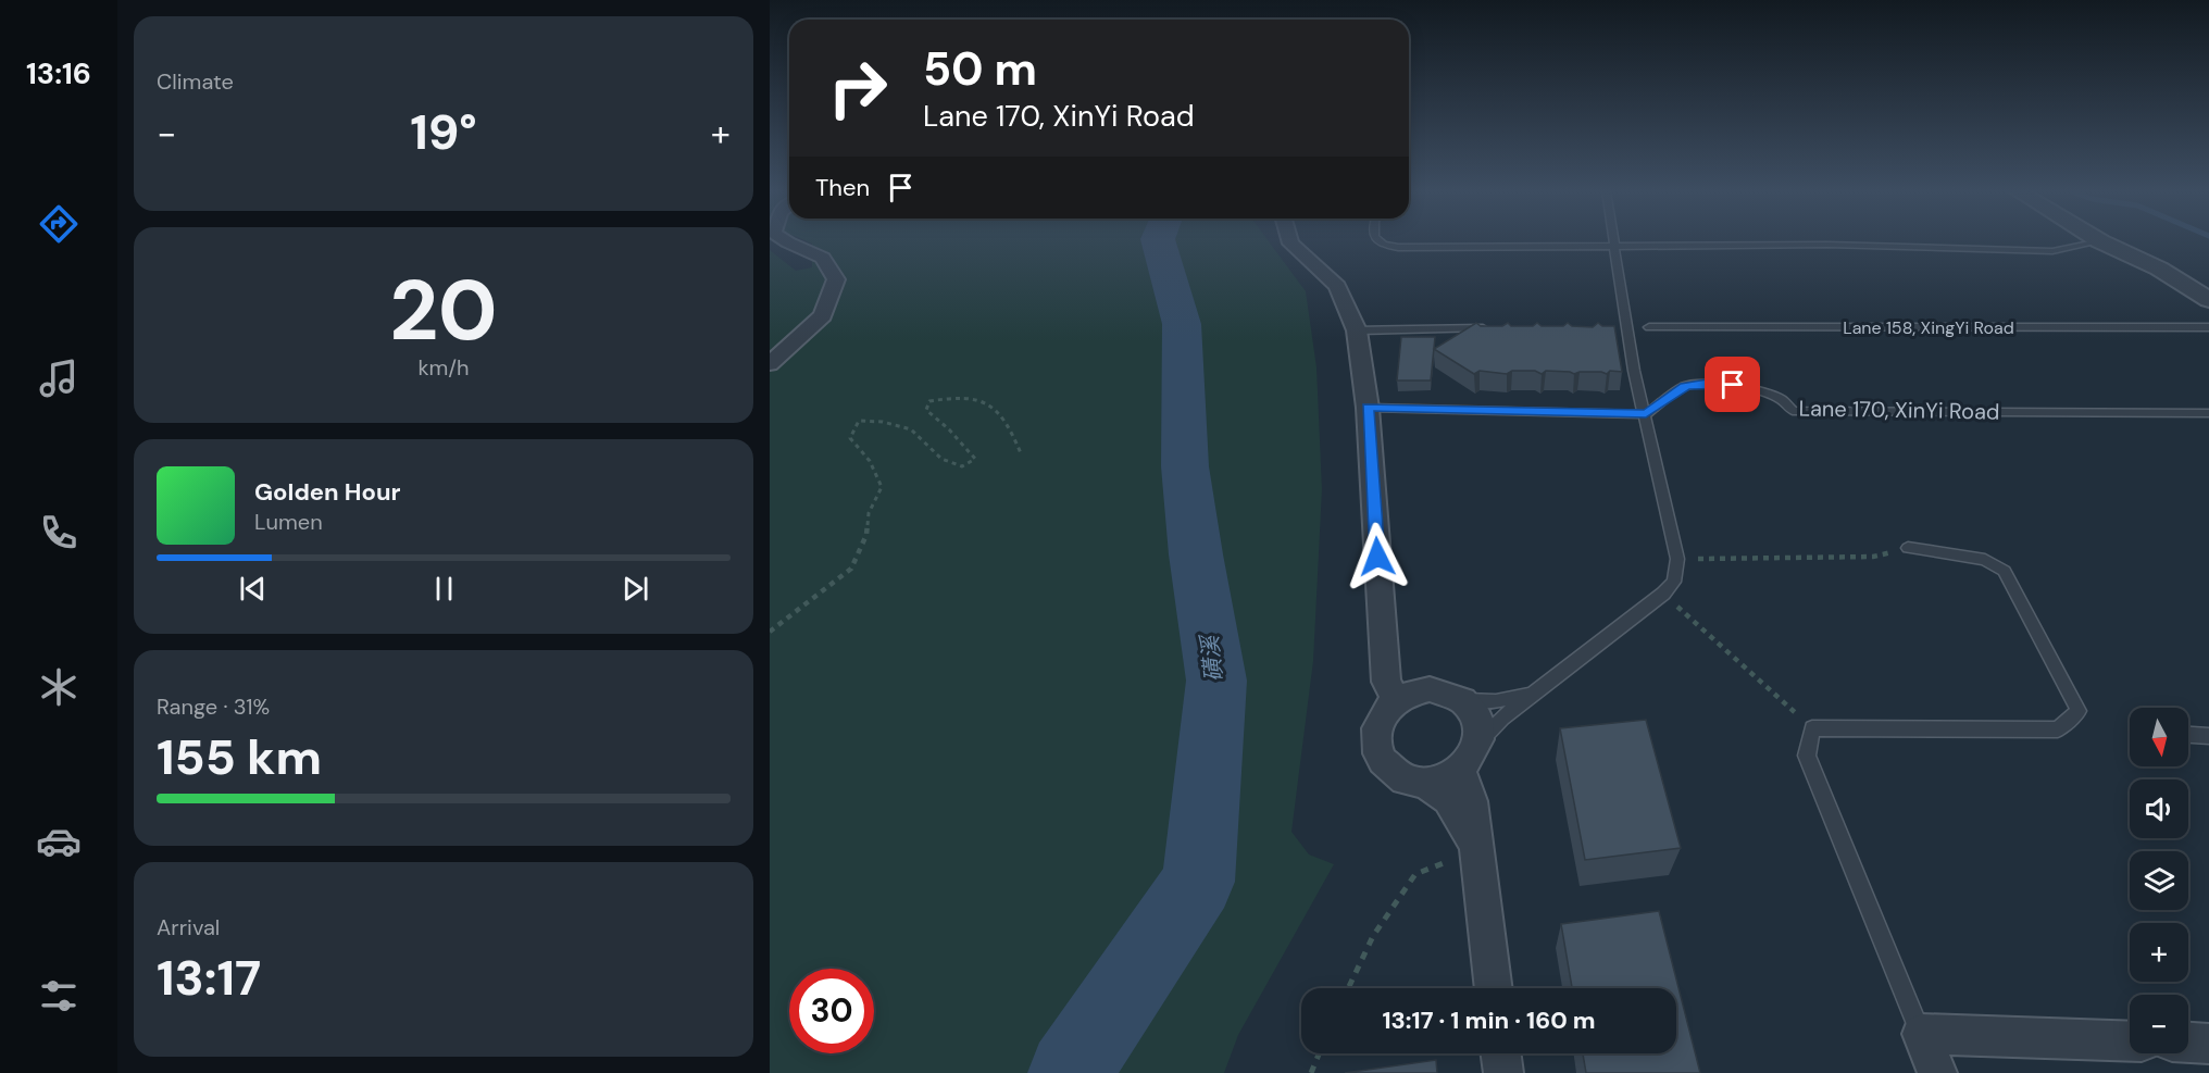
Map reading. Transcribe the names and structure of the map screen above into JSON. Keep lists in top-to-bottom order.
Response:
{
  "streets": {
    "lane": ["Lane 158, XingYi Road", "Lane 170, XinYi Road"]
  },
  "water": ["磺溪"],
  "north": "bottom",
  "page": {
    "tabs": "13:16",
    "tile": [
      "Climate",
      ["20", "km/h"],
      ["Range · 31%", "155 km"],
      ["Arrival", "13:17"]
    ],
    "turn": ["50 m", "Lane 170, XinYi Road"],
    "heat": ["−", "19°", "+"],
    "then": "Then",
    "song": ["Golden Hour", "Lumen"],
    "map_buttons": ["+", "−"],
    "limit": "30",
    "trip": "13:17 · 1 min · 160 m"
  }
}
